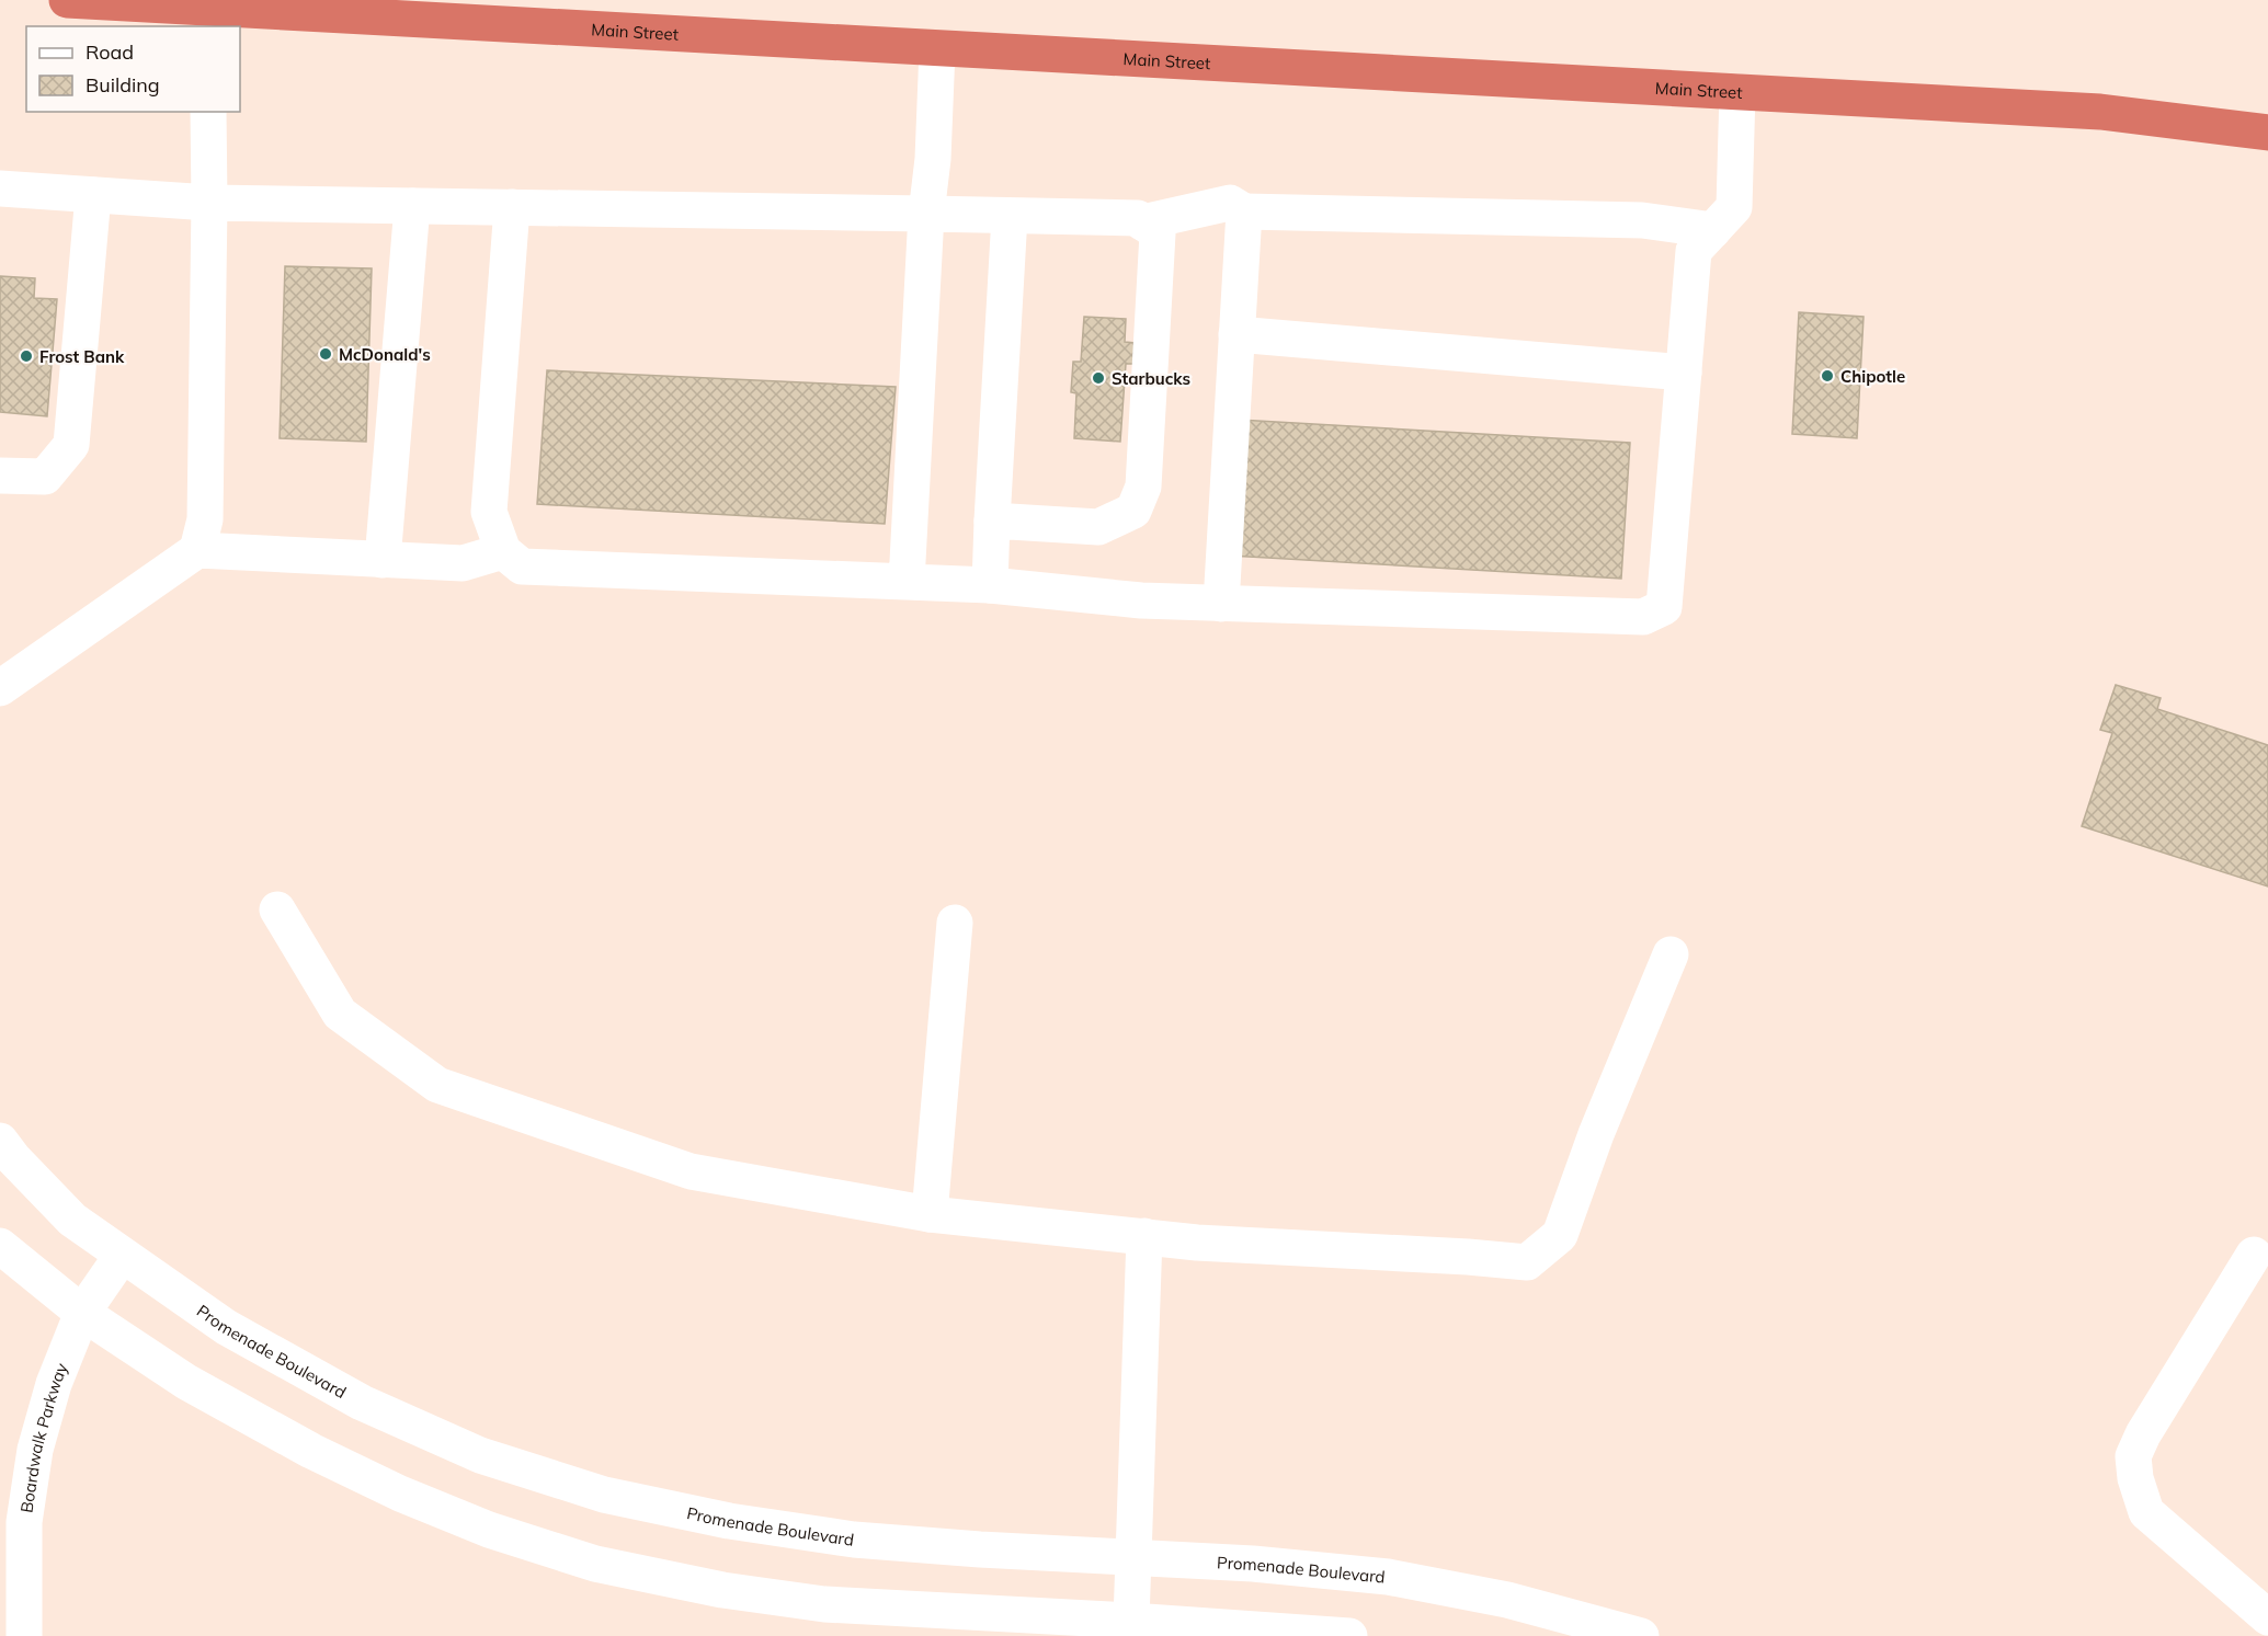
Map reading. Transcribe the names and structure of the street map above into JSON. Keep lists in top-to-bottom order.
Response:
{
  "streets": {
    "highway": ["Main Street"],
    "street": ["Promenade Boulevard", "Boardwalk Parkway"]
  },
  "crossings": [
    ["Promenade Boulevard", "Boardwalk Parkway"]
  ],
  "places": [
    "McDonald's",
    "Frost Bank",
    "Chipotle",
    "Starbucks"
  ],
  "legend": ["Road", "Building"]
}
